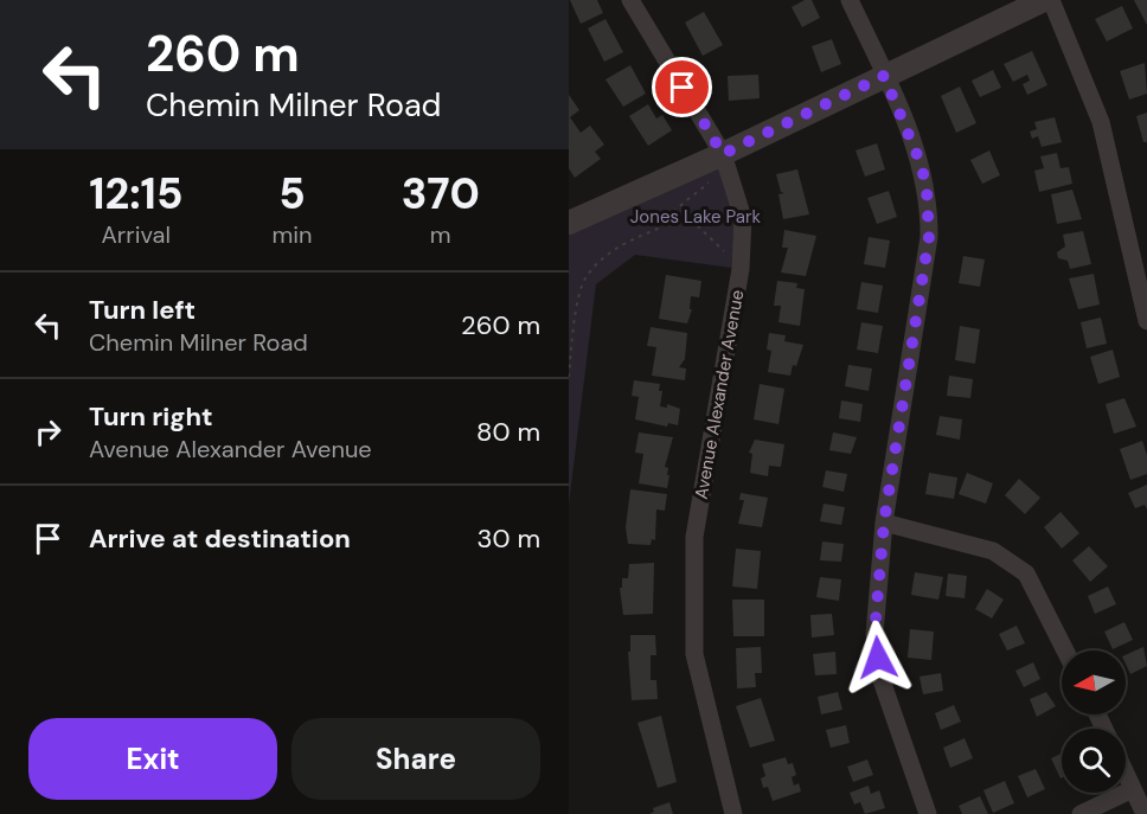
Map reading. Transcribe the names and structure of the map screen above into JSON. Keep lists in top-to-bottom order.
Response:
{
  "streets": {
    "street": ["Avenue Alexander Avenue"]
  },
  "parks": ["Jones Lake Park"],
  "north": "left",
  "page": {
    "turn": ["260 m", "Chemin Milner Road"],
    "eta": [
      "12:15",
      "Arrival",
      "5",
      "min",
      "370",
      "m"
    ],
    "list": [
      {
        "name": "Turn left",
        "note": "Chemin Milner Road",
        "value": "260 m"
      },
      {
        "name": "Turn right",
        "note": "Avenue Alexander Avenue",
        "value": "80 m"
      },
      {
        "name": "Arrive at destination",
        "value": "30 m"
      }
    ],
    "buttons": ["Exit", "Share"]
  }
}
